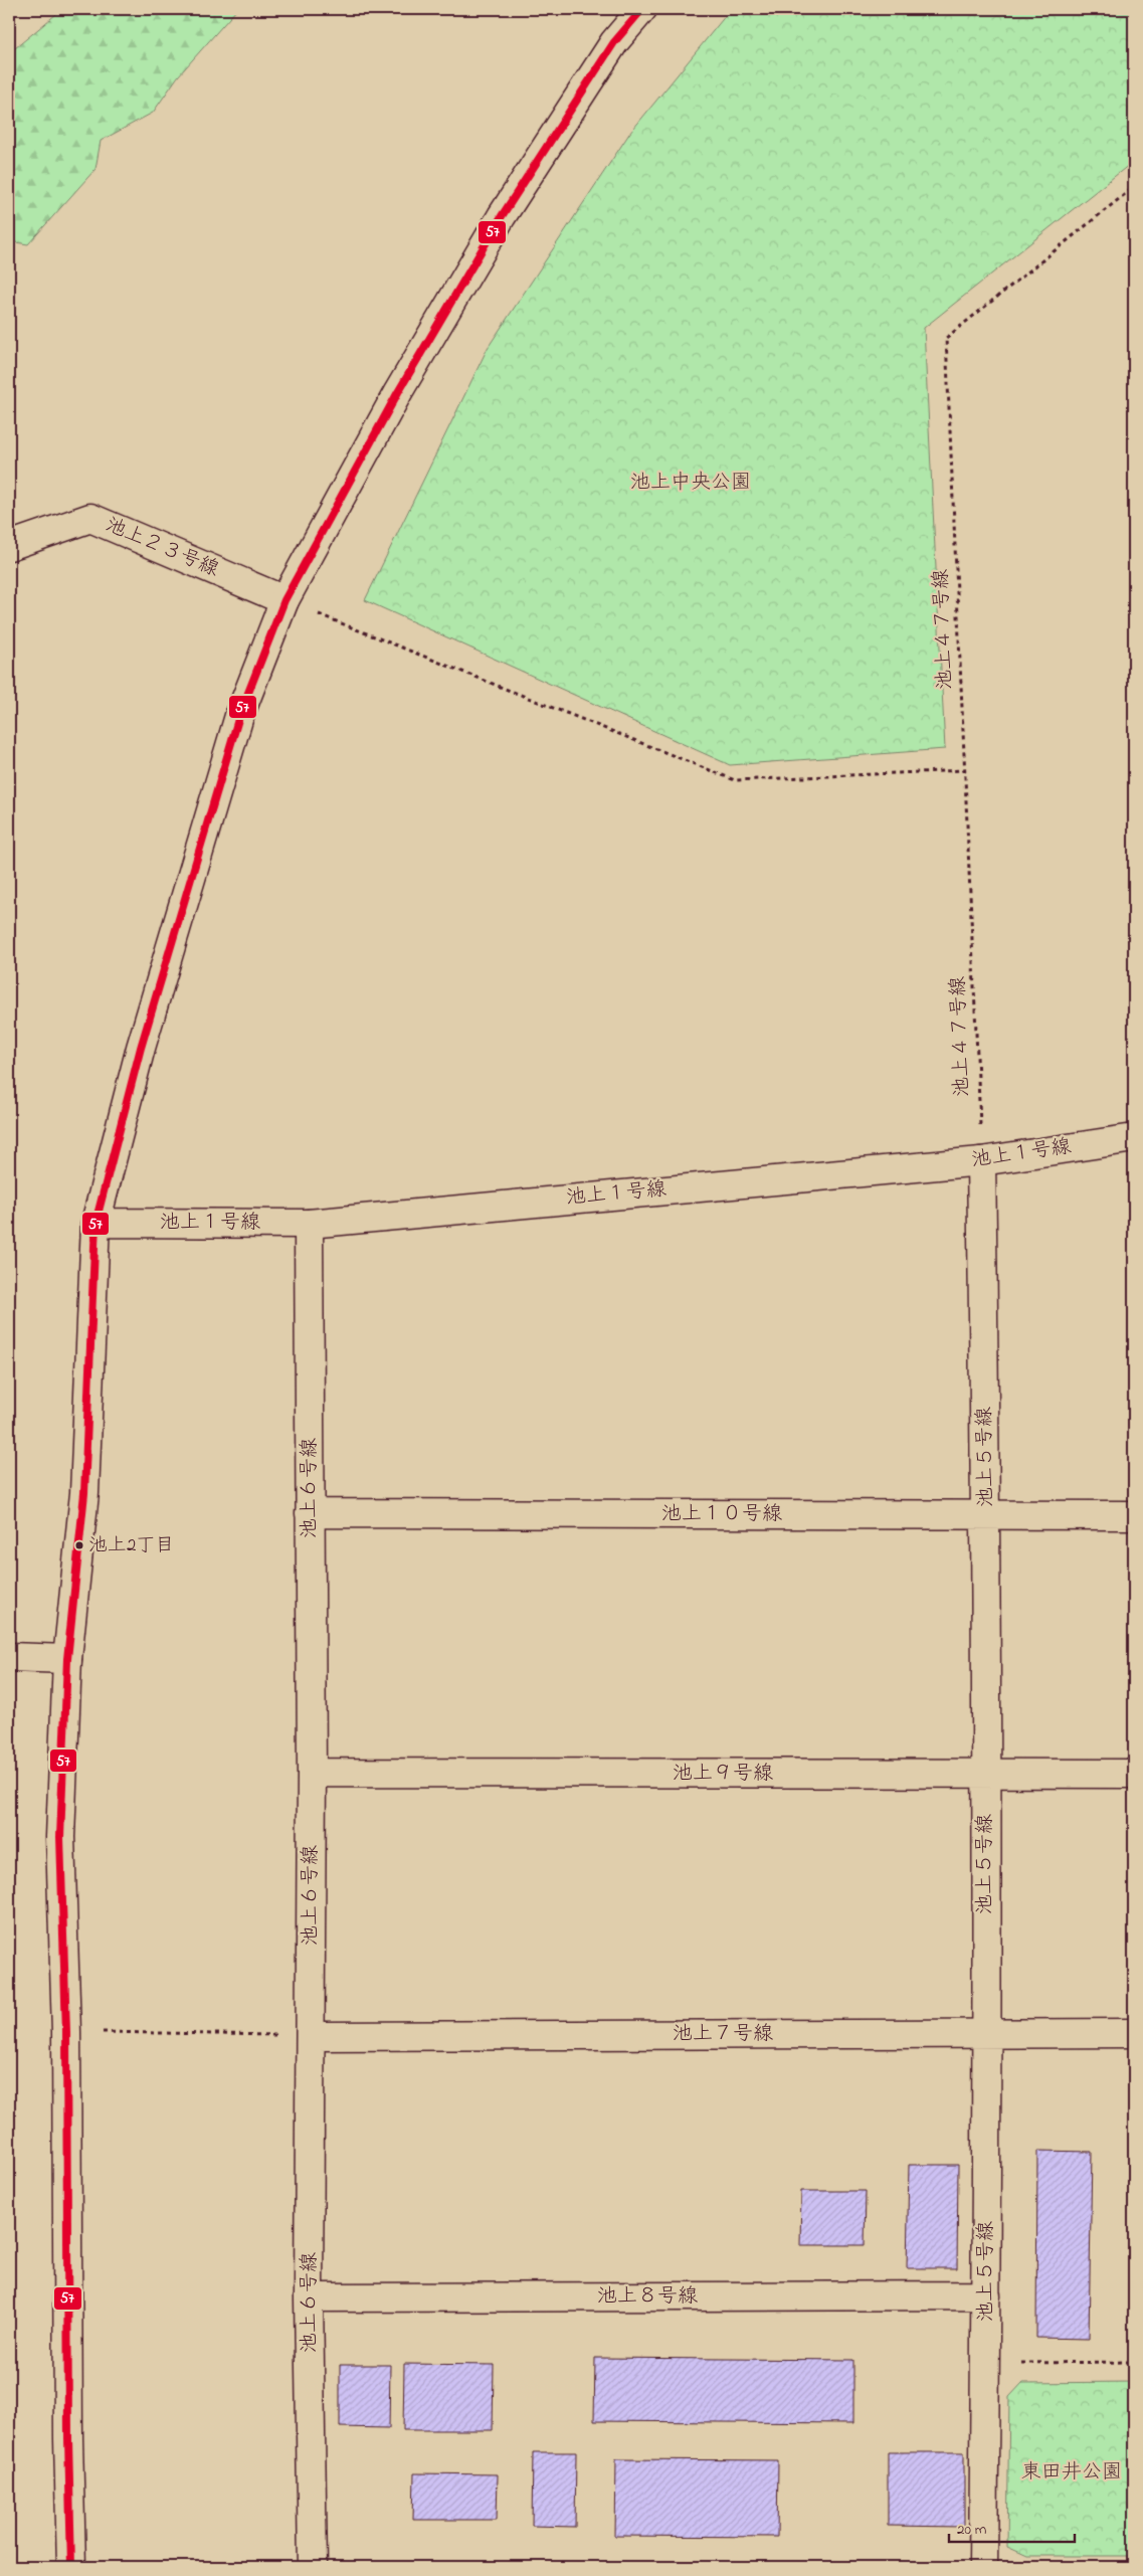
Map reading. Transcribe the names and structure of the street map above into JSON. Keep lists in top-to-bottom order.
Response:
{
  "streets": {
    "street": [
      "池上２３号線",
      "池上１号線",
      "池上５号線",
      "池上６号線",
      "池上１０号線",
      "池上９号線",
      "池上７号線",
      "池上８号線"
    ],
    "path": ["池上４７号線"]
  },
  "crossings": [
    ["池上４７号線", "池上１号線"],
    ["池上４７号線", "池上５号線"],
    ["池上１号線", "池上５号線"],
    ["池上１号線", "池上６号線"],
    ["池上５号線", "池上１０号線"],
    ["池上５号線", "池上９号線"],
    ["池上５号線", "池上７号線"],
    ["池上５号線", "池上８号線"],
    ["池上６号線", "池上１０号線"],
    ["池上６号線", "池上９号線"],
    ["池上６号線", "池上７号線"],
    ["池上６号線", "池上８号線"]
  ],
  "parks": ["池上中央公園", "東田井公園"],
  "places": ["池上2丁目"],
  "lines": ["transit line 57"],
  "scale_bar": "20 m"
}
